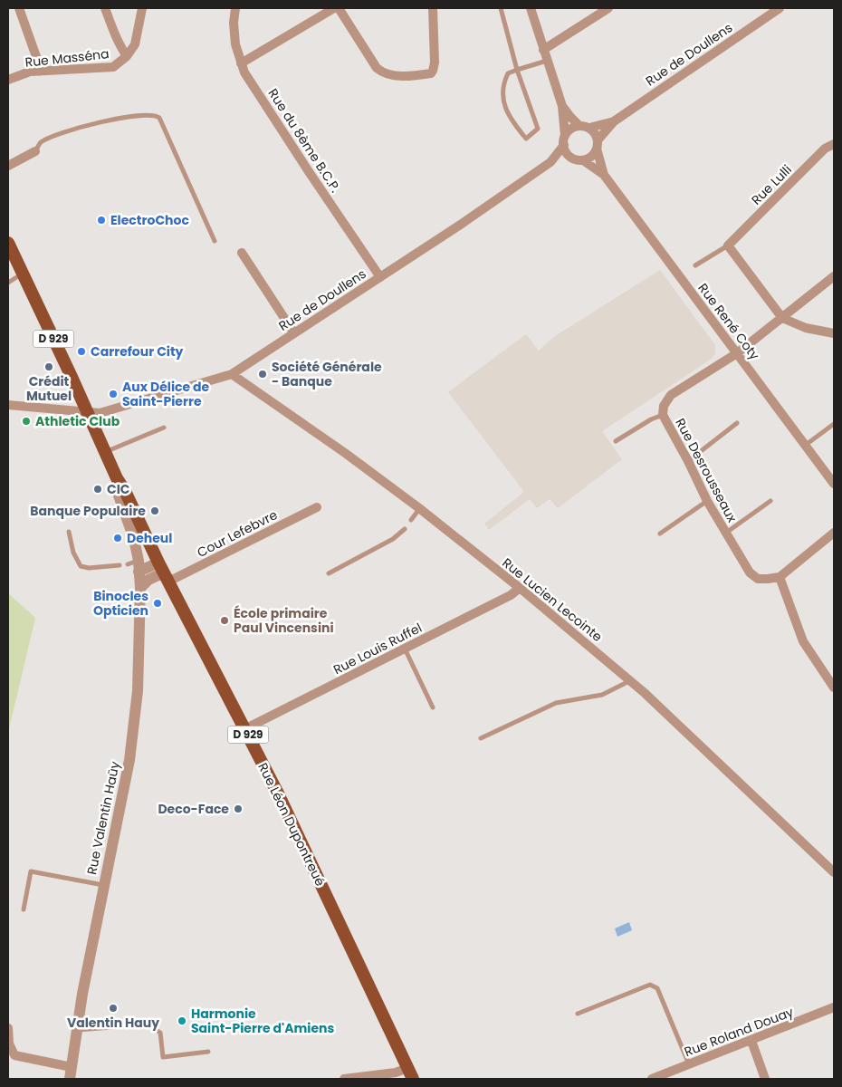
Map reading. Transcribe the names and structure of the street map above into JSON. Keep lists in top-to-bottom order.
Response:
{
  "streets": {
    "main road": ["D 929", "Rue Léon Dupontreué"],
    "street": [
      "Rue de Doullens",
      "Rue Masséna",
      "Rue du 8ème B.C.P.",
      "Rue Lulli",
      "Rue René Coty",
      "Rue Desrousseaux",
      "Cour Lefebvre",
      "Rue Lucien Lecointe",
      "Rue Louis Ruffel",
      "Rue Valentin Haüy",
      "Rue Roland Douay"
    ]
  },
  "crossings": [
    ["Rue de Doullens", "Rue du 8ème B.C.P."],
    ["Rue de Doullens", "Rue René Coty"],
    ["Rue de Doullens", "D 929"],
    ["Rue de Doullens", "Rue Lucien Lecointe"],
    ["Rue René Coty", "Rue Desrousseaux"],
    ["D 929", "Cour Lefebvre"],
    ["D 929", "Rue Valentin Haüy"],
    ["D 929", "Rue Léon Dupontreué"],
    ["Cour Lefebvre", "Rue Léon Dupontreué"],
    ["Rue Lucien Lecointe", "Rue Louis Ruffel"],
    ["Rue Louis Ruffel", "Rue Léon Dupontreué"]
  ],
  "places": [
    "ElectroChoc",
    "Carrefour City",
    "Crédit Mutuel",
    "Société Générale - Banque",
    "Aux Délice de Saint-Pierre",
    "Athletic Club",
    "CIC",
    "Banque Populaire",
    "Deheul",
    "Binocles Opticien",
    "École primaire Paul Vincensini",
    "Deco-Face",
    "Valentin Hauy",
    "Harmonie Saint-Pierre d'Amiens"
  ]
}
